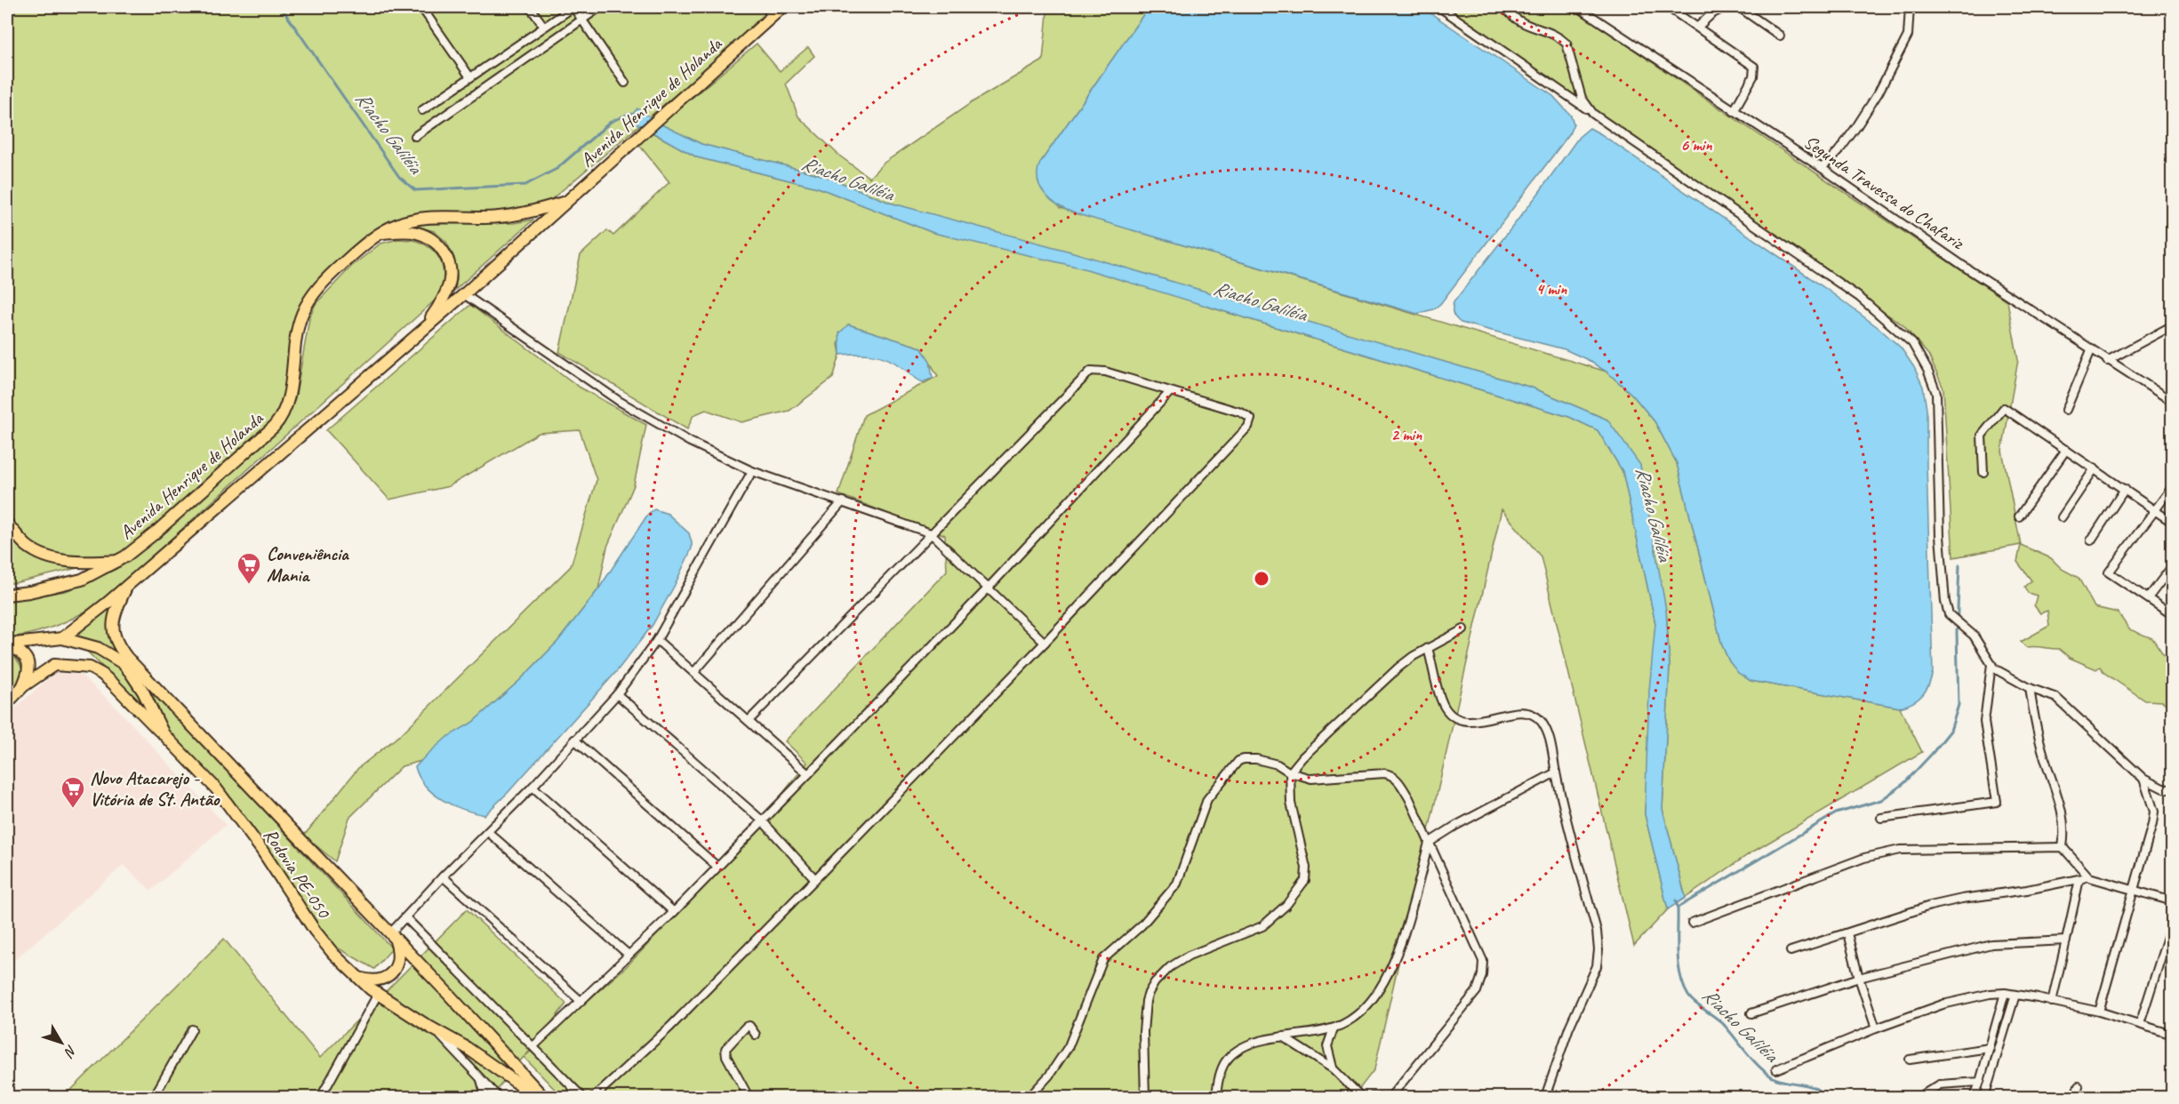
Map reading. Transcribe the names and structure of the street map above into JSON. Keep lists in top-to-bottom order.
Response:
{
  "streets": {
    "main road": ["Avenida Henrique de Holanda", "Rodovia PE-050"],
    "street": ["Segunda Travessa do Chafariz"]
  },
  "crossings": [
    ["Avenida Henrique de Holanda", "Rodovia PE-050"]
  ],
  "water": ["Riacho Galiléia"],
  "places": {
    "supermarket": ["Conveniência Mania", "Novo Atacarejo - Vitória de St. Antão"]
  },
  "north": "bottom right",
  "rings": ["6 min", "4 min", "2 min"]
}
